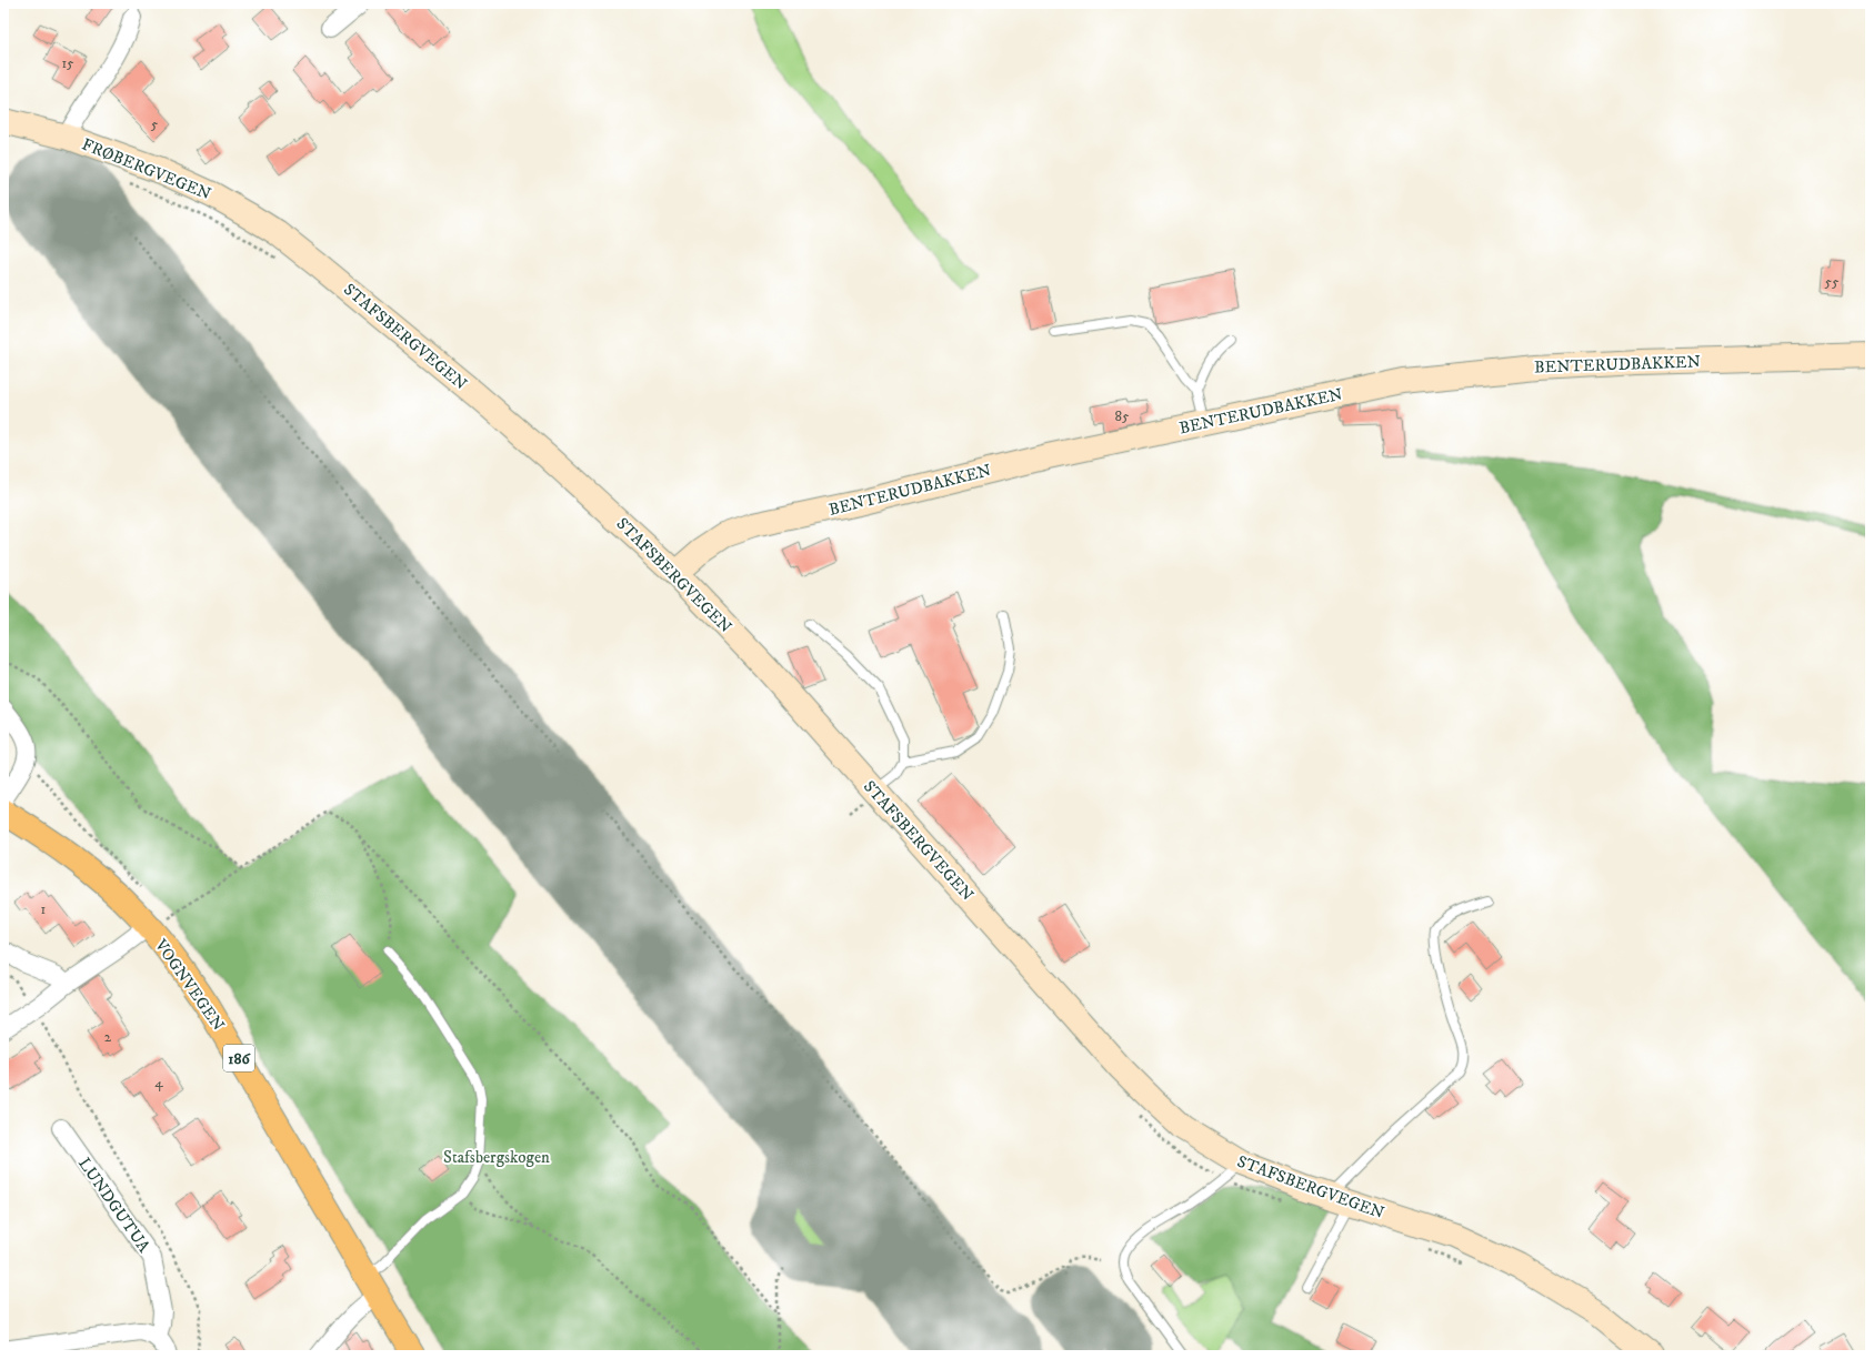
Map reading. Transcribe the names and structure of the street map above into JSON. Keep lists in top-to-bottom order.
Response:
{
  "streets": {
    "main road": [
      "FRØBERGVEGEN",
      "STAFSBERGVEGEN",
      "BENTERUDBAKKEN",
      "VOGNVEGEN",
      "186"
    ],
    "street": ["LUNDGUTUA"]
  },
  "crossings": [
    ["FRØBERGVEGEN", "STAFSBERGVEGEN"],
    ["STAFSBERGVEGEN", "BENTERUDBAKKEN"]
  ],
  "parks": ["Stafsbergskogen"],
  "house_numbers": [
    "15",
    "5",
    "55",
    "85",
    "1",
    "2",
    "4"
  ]
}
